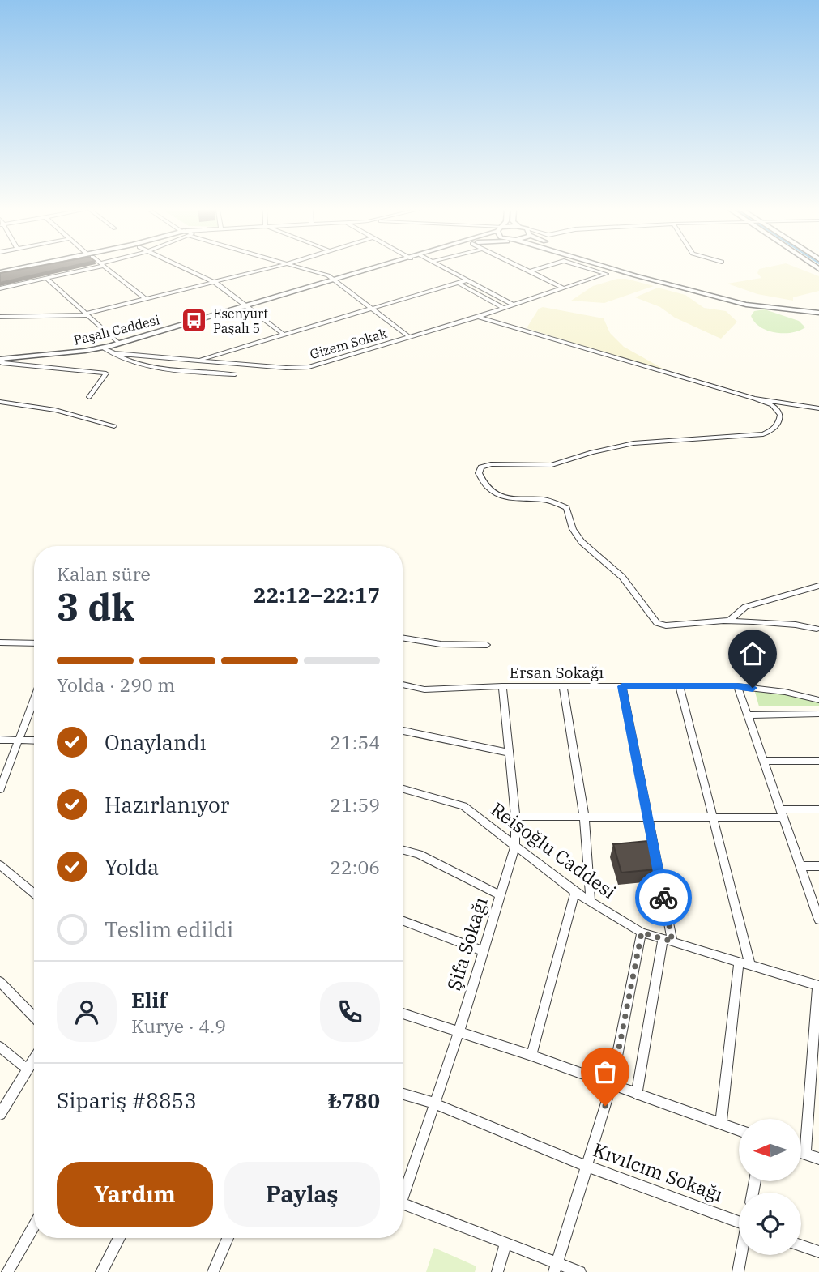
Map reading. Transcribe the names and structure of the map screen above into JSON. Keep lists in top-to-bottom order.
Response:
{
  "streets": {
    "street": [
      "Paşalı Caddesi",
      "Gizem Sokak",
      "Ersan Sokağı",
      "Reisoğlu Caddesi",
      "Şifa Sokağı",
      "Kıvılcım Sokağı"
    ]
  },
  "crossings": [
    ["Paşalı Caddesi", "Gizem Sokak"],
    ["Ersan Sokağı", "Şifa Sokağı"],
    ["Reisoğlu Caddesi", "Şifa Sokağı"],
    ["Şifa Sokağı", "Kıvılcım Sokağı"]
  ],
  "places": {
    "bus stop": ["Esenyurt Paşalı 5"]
  },
  "north": "left",
  "page": {
    "heading": ["3 dk", "Kalan süre", "22:12–22:17"],
    "panel": [
      "Elif",
      "Kurye · 4.9",
      "Sipariş #8853",
      "₺780"
    ],
    "bar": "Yolda · 290 m",
    "list": [
      ["Onaylandı", "21:54"],
      ["Hazırlanıyor", "21:59"],
      ["Yolda", "22:06"],
      "Teslim edildi"
    ],
    "buttons": ["Yardım", "Paylaş"]
  }
}
